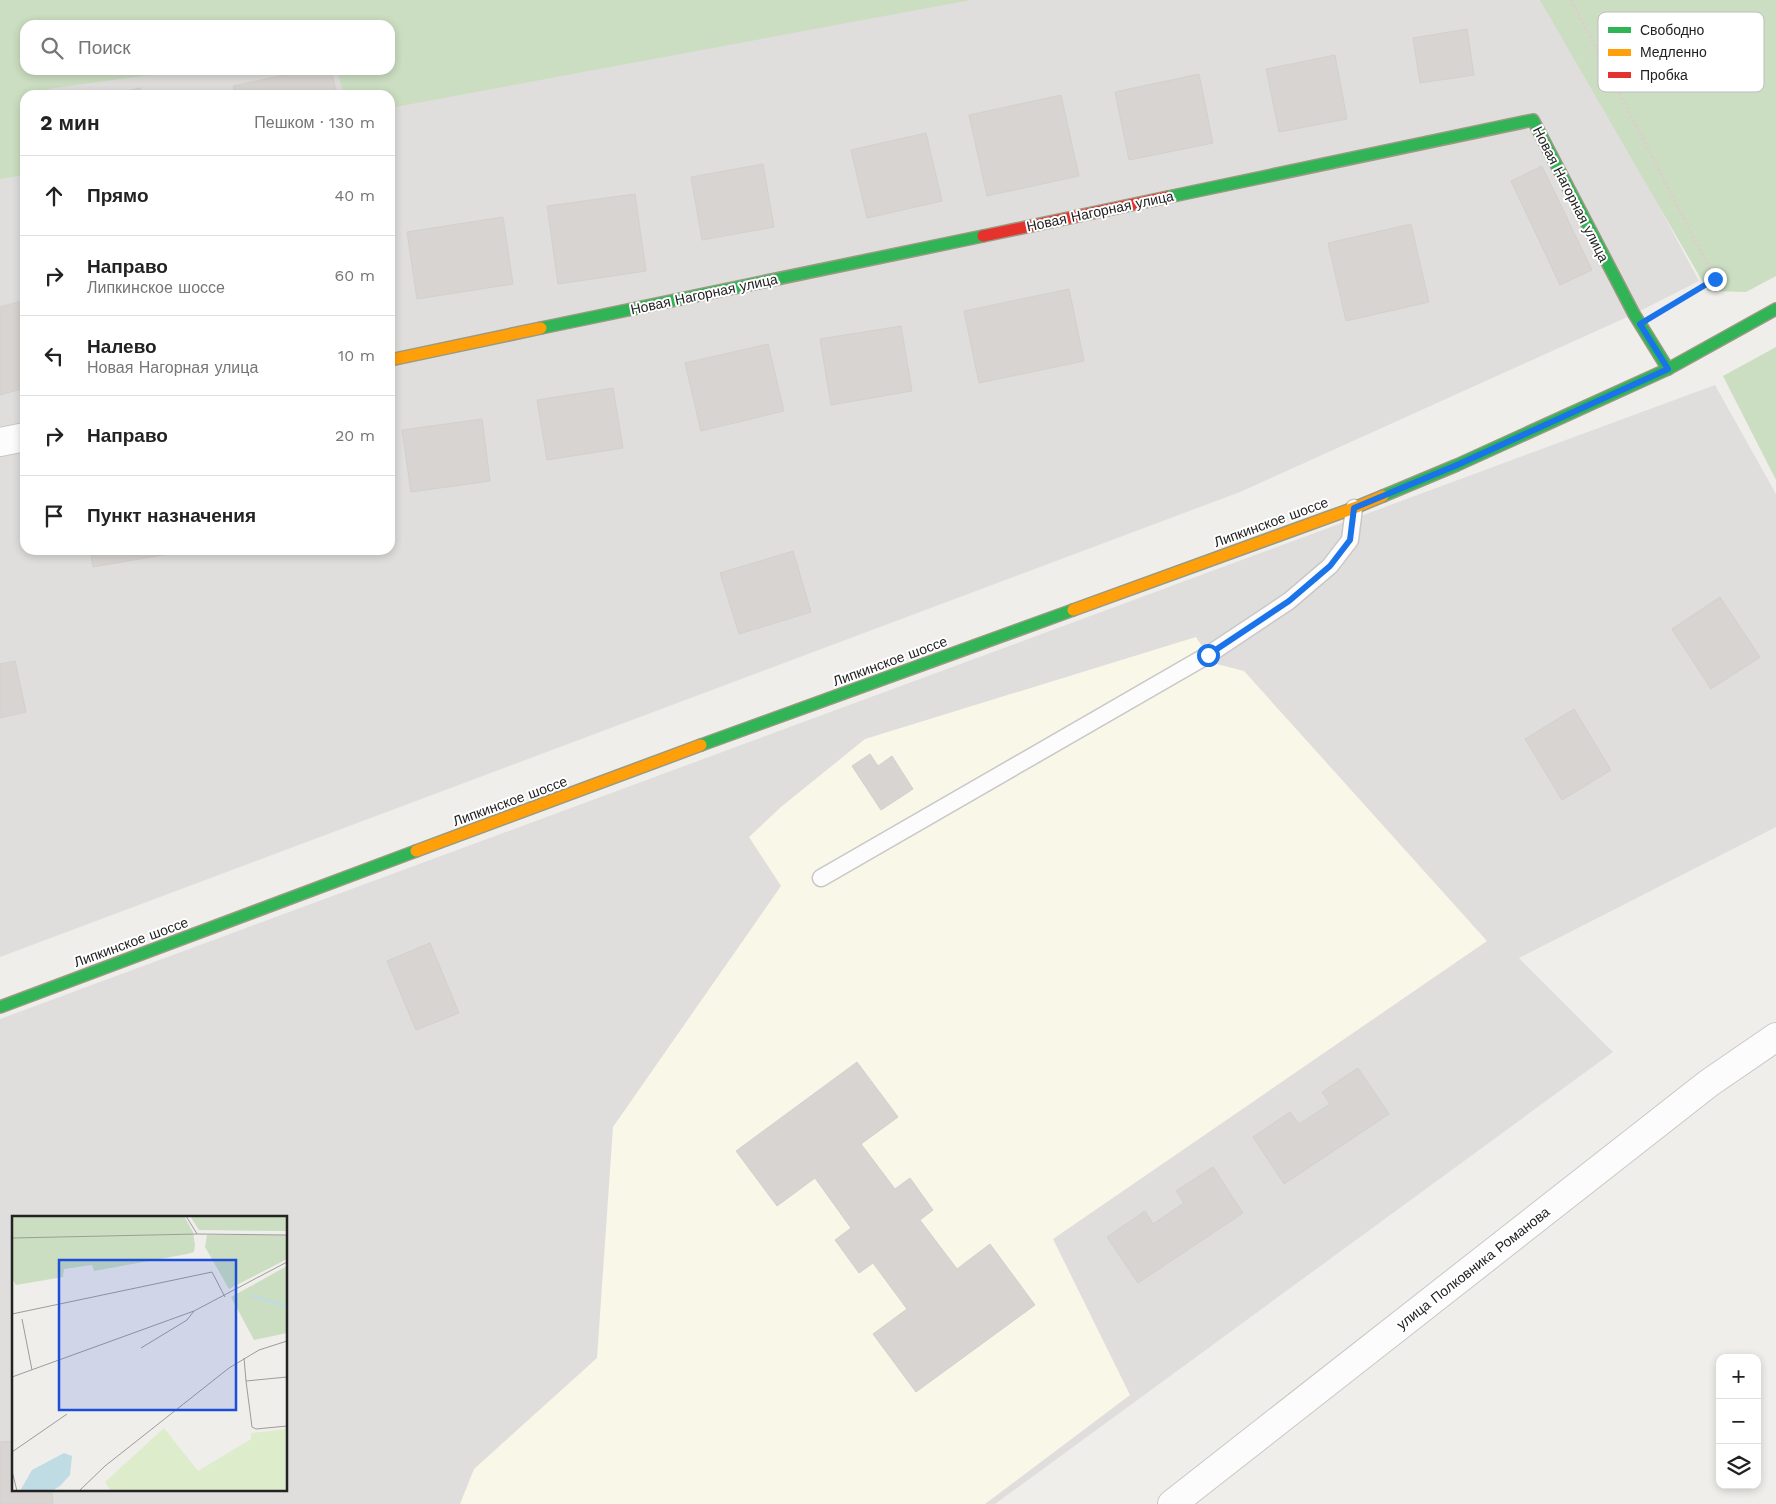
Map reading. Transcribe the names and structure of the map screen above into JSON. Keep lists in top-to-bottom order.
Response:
{
  "streets": {
    "street": ["Новая Нагорная улица", "Липкинское шоссе", "улица Полковника Романова"]
  },
  "crossings": [
    ["Новая Нагорная улица", "Липкинское шоссе"]
  ],
  "legend": ["Свободно", "Медленно", "Пробка"],
  "page": {
    "search": "Поиск",
    "heading": ["2 мин", "Пешком · 130 m"],
    "list": [
      ["Прямо", "40 m"],
      ["Направо", "Липкинское шоссе", "60 m"],
      ["Налево", "Новая Нагорная улица", "10 m"],
      ["Направо", "20 m"],
      "Пункт назначения"
    ],
    "map_buttons": ["+", "−"]
  }
}
